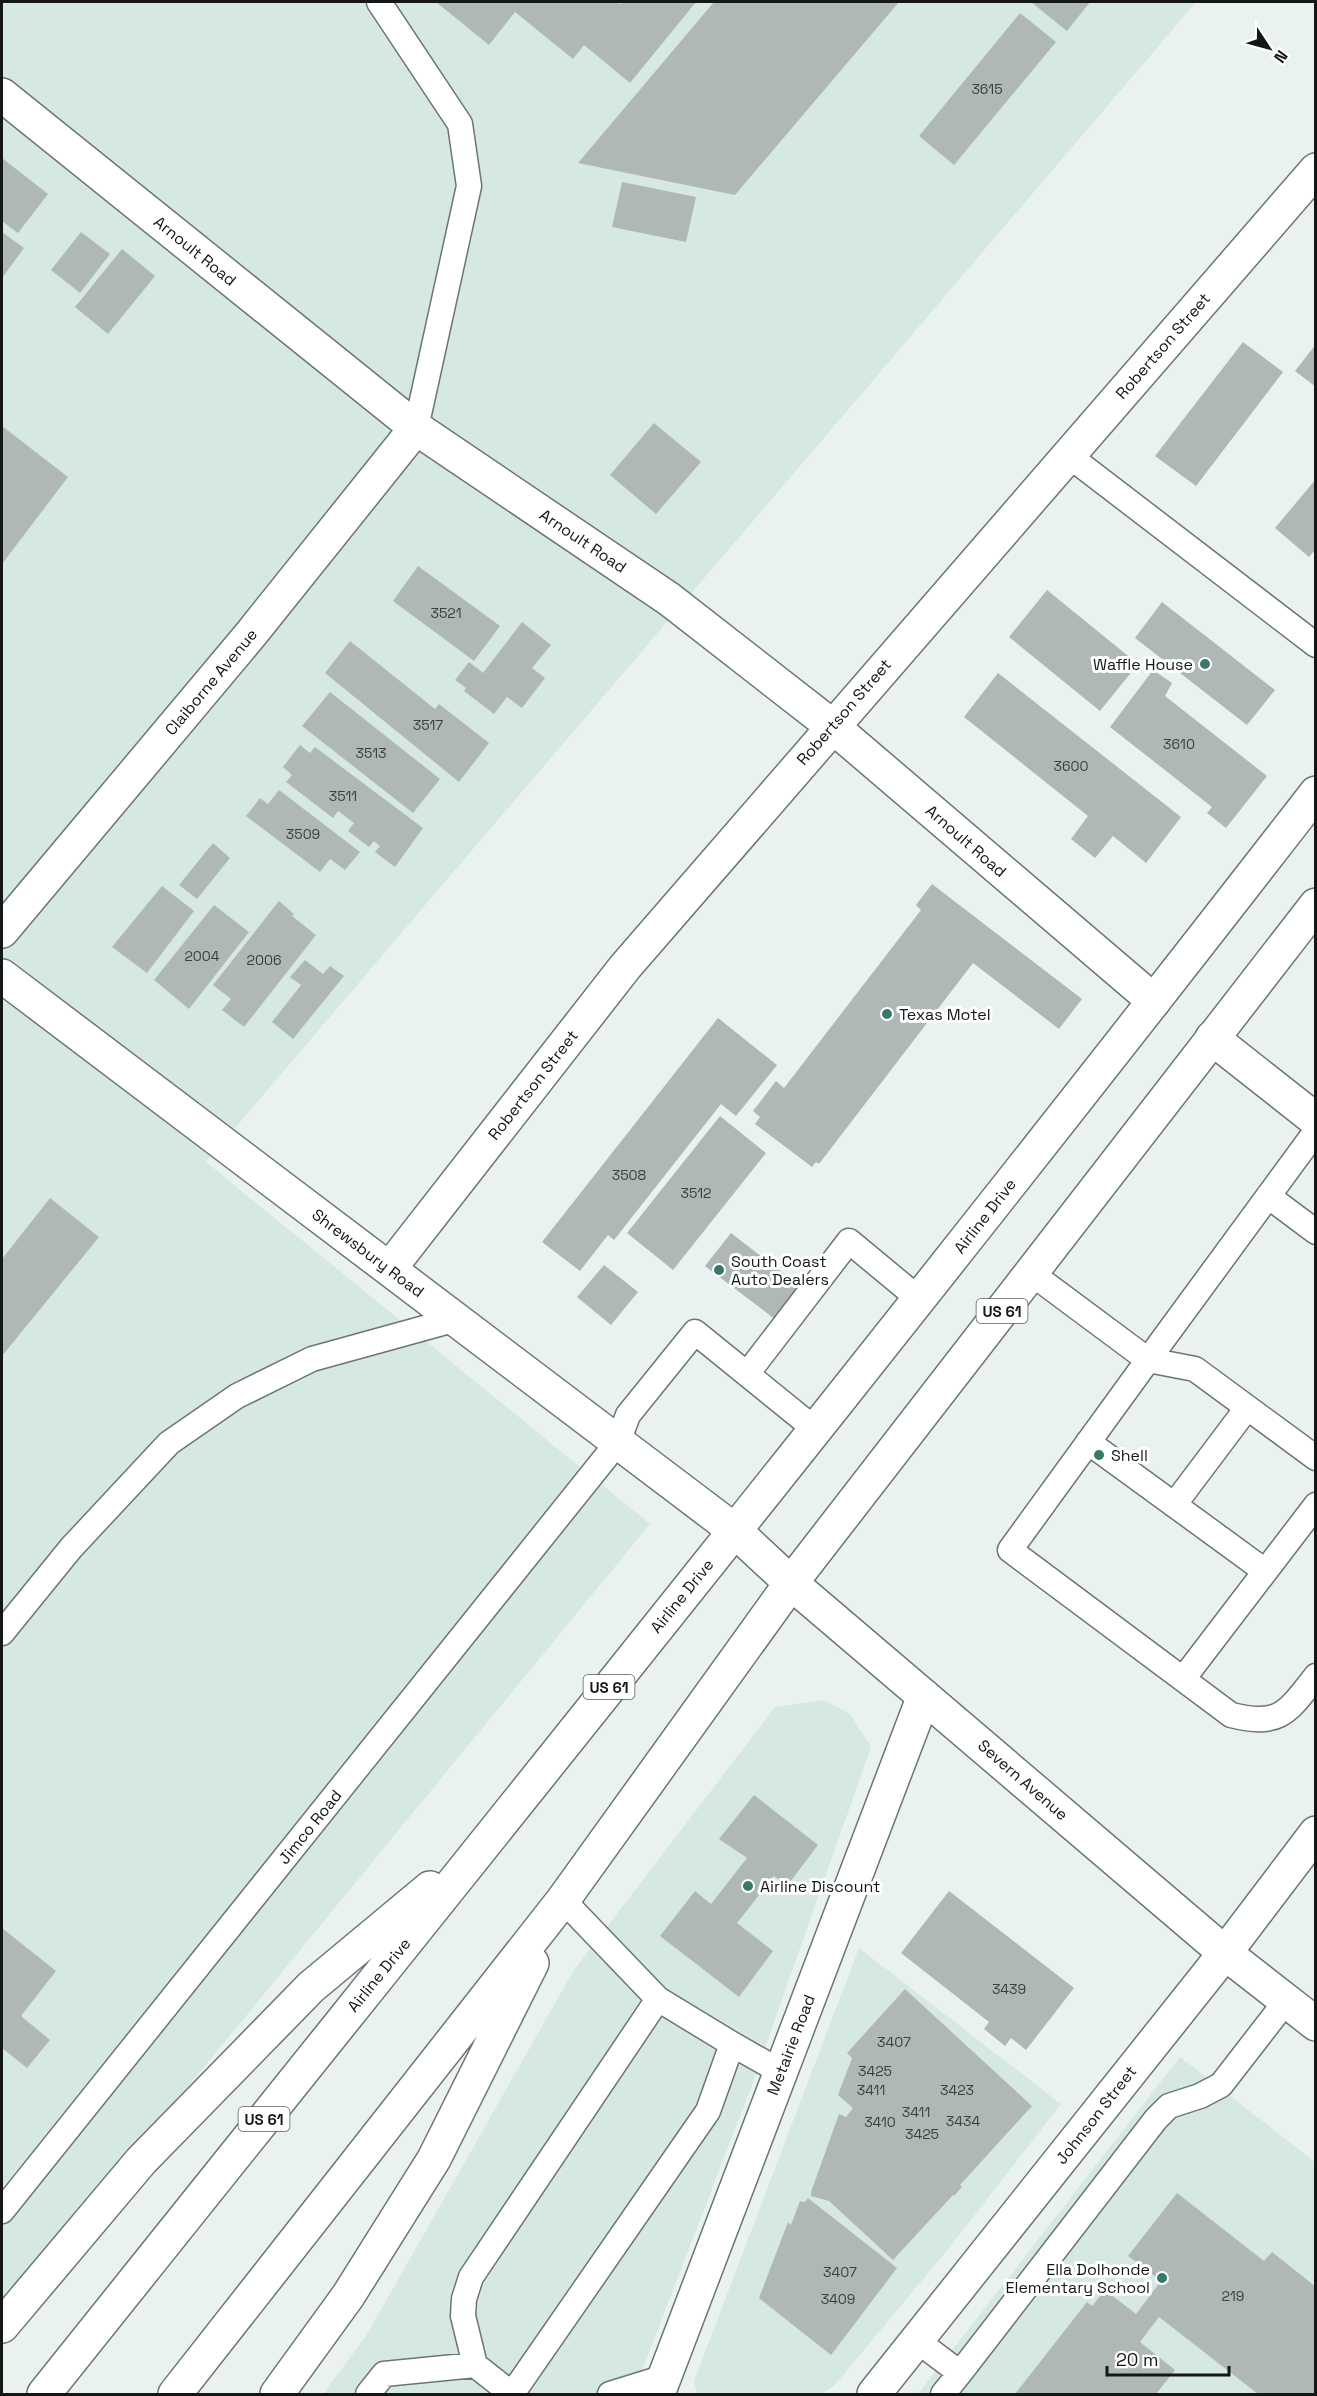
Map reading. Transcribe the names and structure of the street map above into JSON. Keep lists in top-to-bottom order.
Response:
{
  "streets": {
    "main road": [
      "Arnoult Road",
      "Robertson Street",
      "Claiborne Avenue",
      "Airline Drive",
      "Shrewsbury Road",
      "US 61",
      "Severn Avenue",
      "Metairie Road",
      "Johnson Street"
    ],
    "lane": ["Jimco Road"]
  },
  "crossings": [
    ["Arnoult Road", "Robertson Street"],
    ["Arnoult Road", "Claiborne Avenue"],
    ["Arnoult Road", "Airline Drive"],
    ["Robertson Street", "Shrewsbury Road"],
    ["Airline Drive", "Shrewsbury Road"],
    ["Airline Drive", "Severn Avenue"],
    ["Shrewsbury Road", "Severn Avenue"],
    ["Shrewsbury Road", "Jimco Road"],
    ["US 61", "Severn Avenue"],
    ["Severn Avenue", "Metairie Road"],
    ["Severn Avenue", "Johnson Street"]
  ],
  "places": [
    "Waffle House",
    "Texas Motel",
    "South Coast Auto Dealers",
    "Shell",
    "Airline Discount",
    "Ella Dolhonde Elementary School"
  ],
  "house_numbers": [
    "3615",
    "3521",
    "3517",
    "3610",
    "3513",
    "3600",
    "3511",
    "3509",
    "2004",
    "2006",
    "3508",
    "3512",
    "3439",
    "3407",
    "3425",
    "3411",
    "3423",
    "3411",
    "3434",
    "3410",
    "3425",
    "3407",
    "219",
    "3409"
  ],
  "scale_bar": "20 m",
  "north": "bottom right"
}
